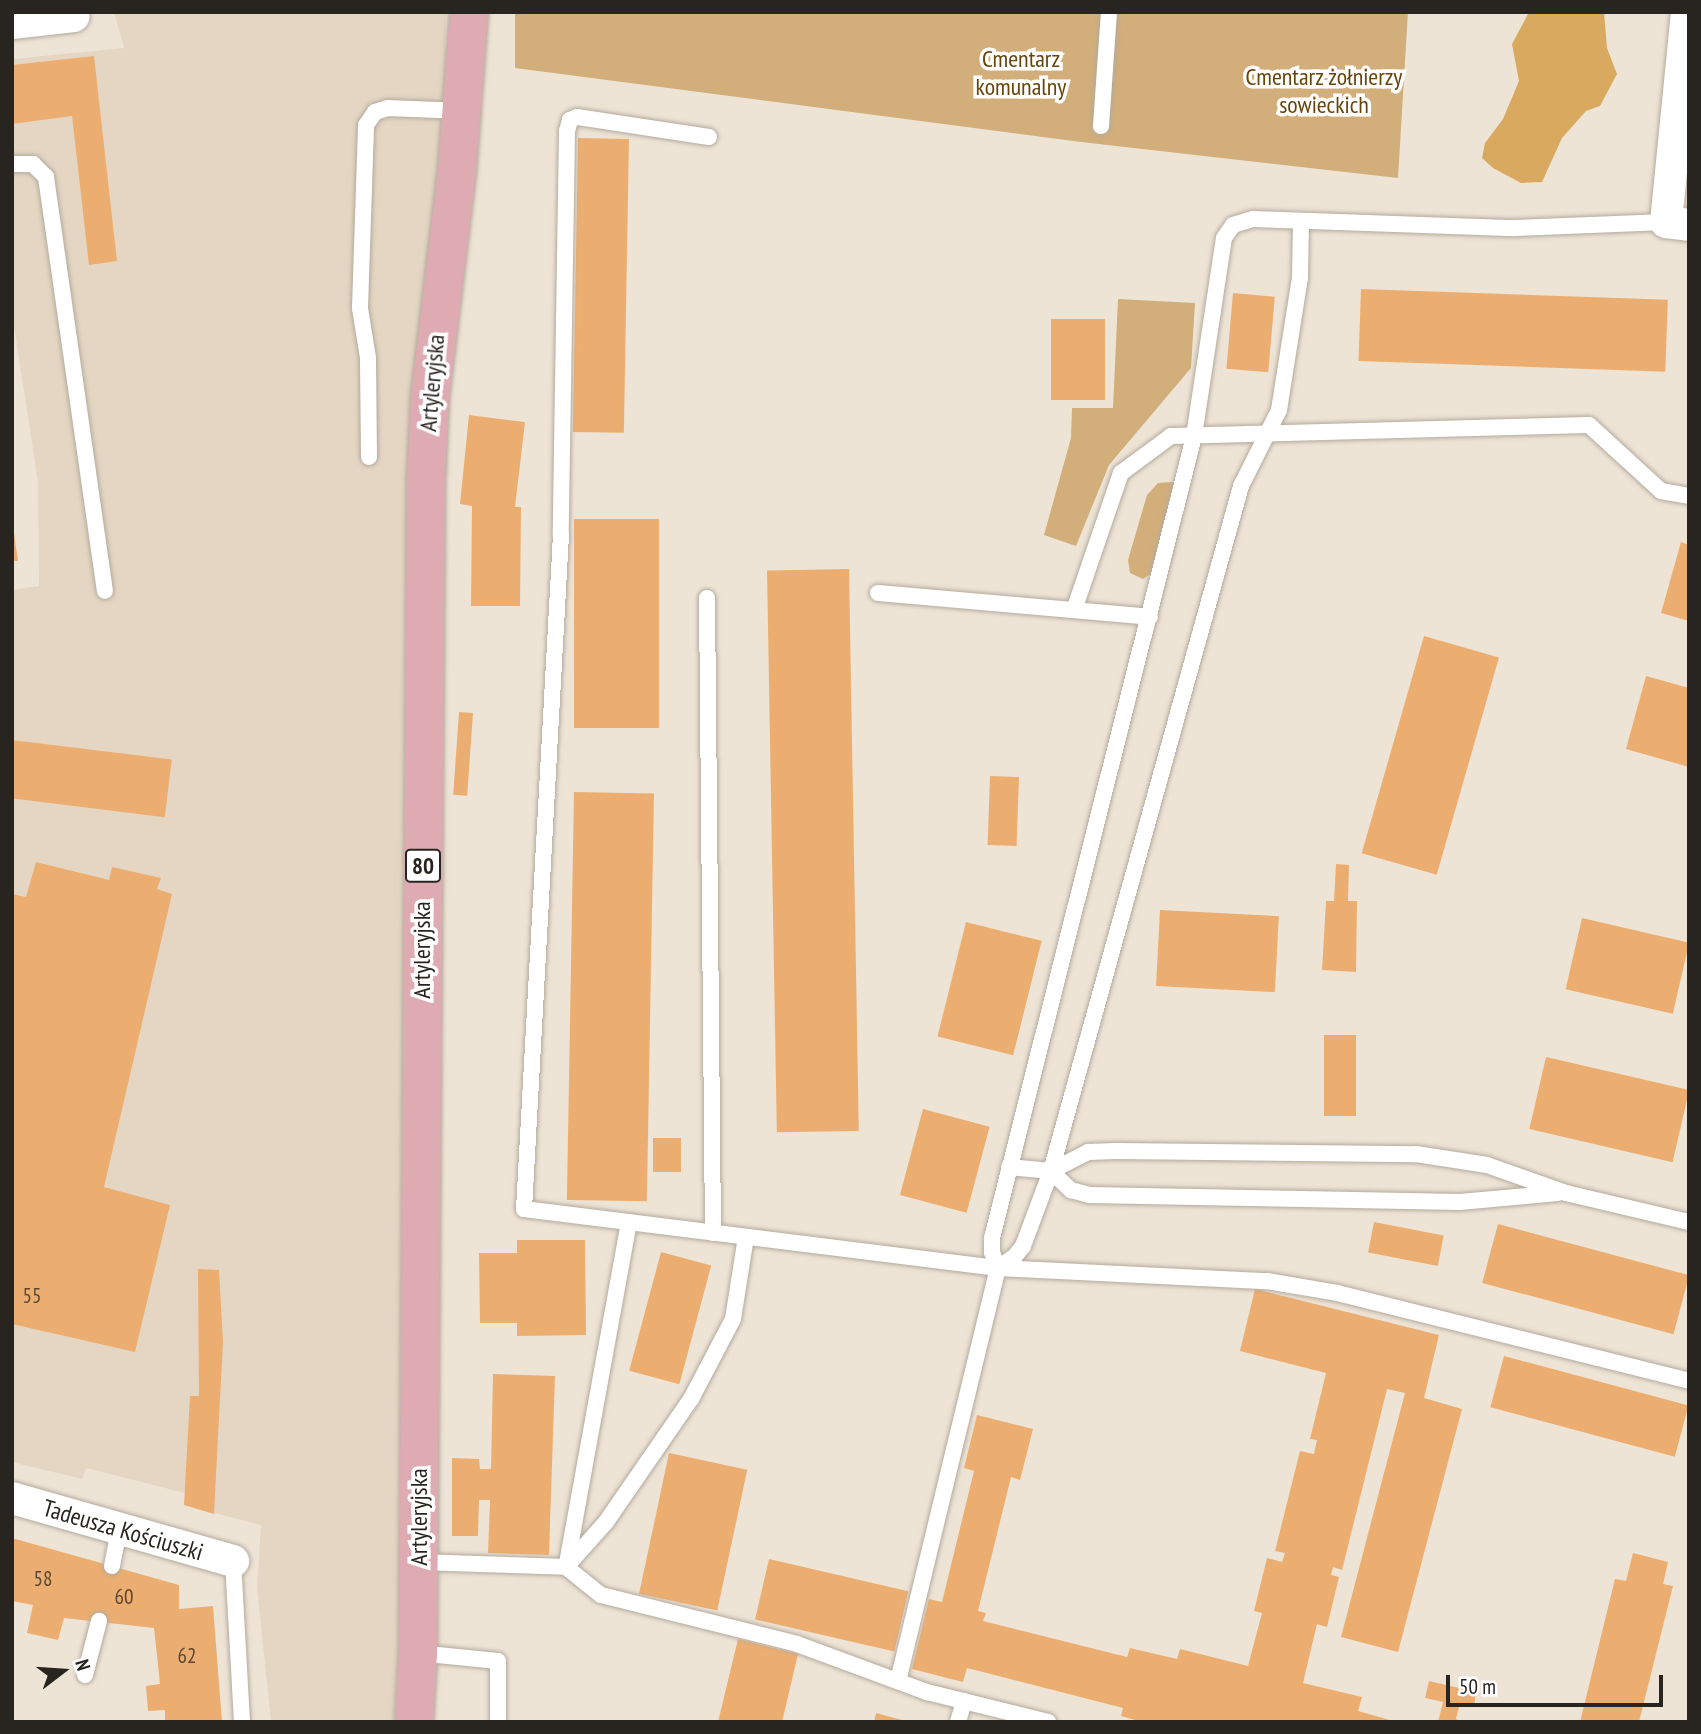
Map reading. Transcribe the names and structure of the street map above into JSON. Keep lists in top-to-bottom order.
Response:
{
  "streets": {
    "main road": ["Artyleryjska", "80"],
    "street": ["Tadeusza Kościuszki"]
  },
  "parks": ["Cmentarz komunalny", "Cmentarz żołnierzy sowieckich"],
  "house_numbers": [
    "55",
    "58",
    "60",
    "62"
  ],
  "scale_bar": "50 m",
  "north": "right"
}
